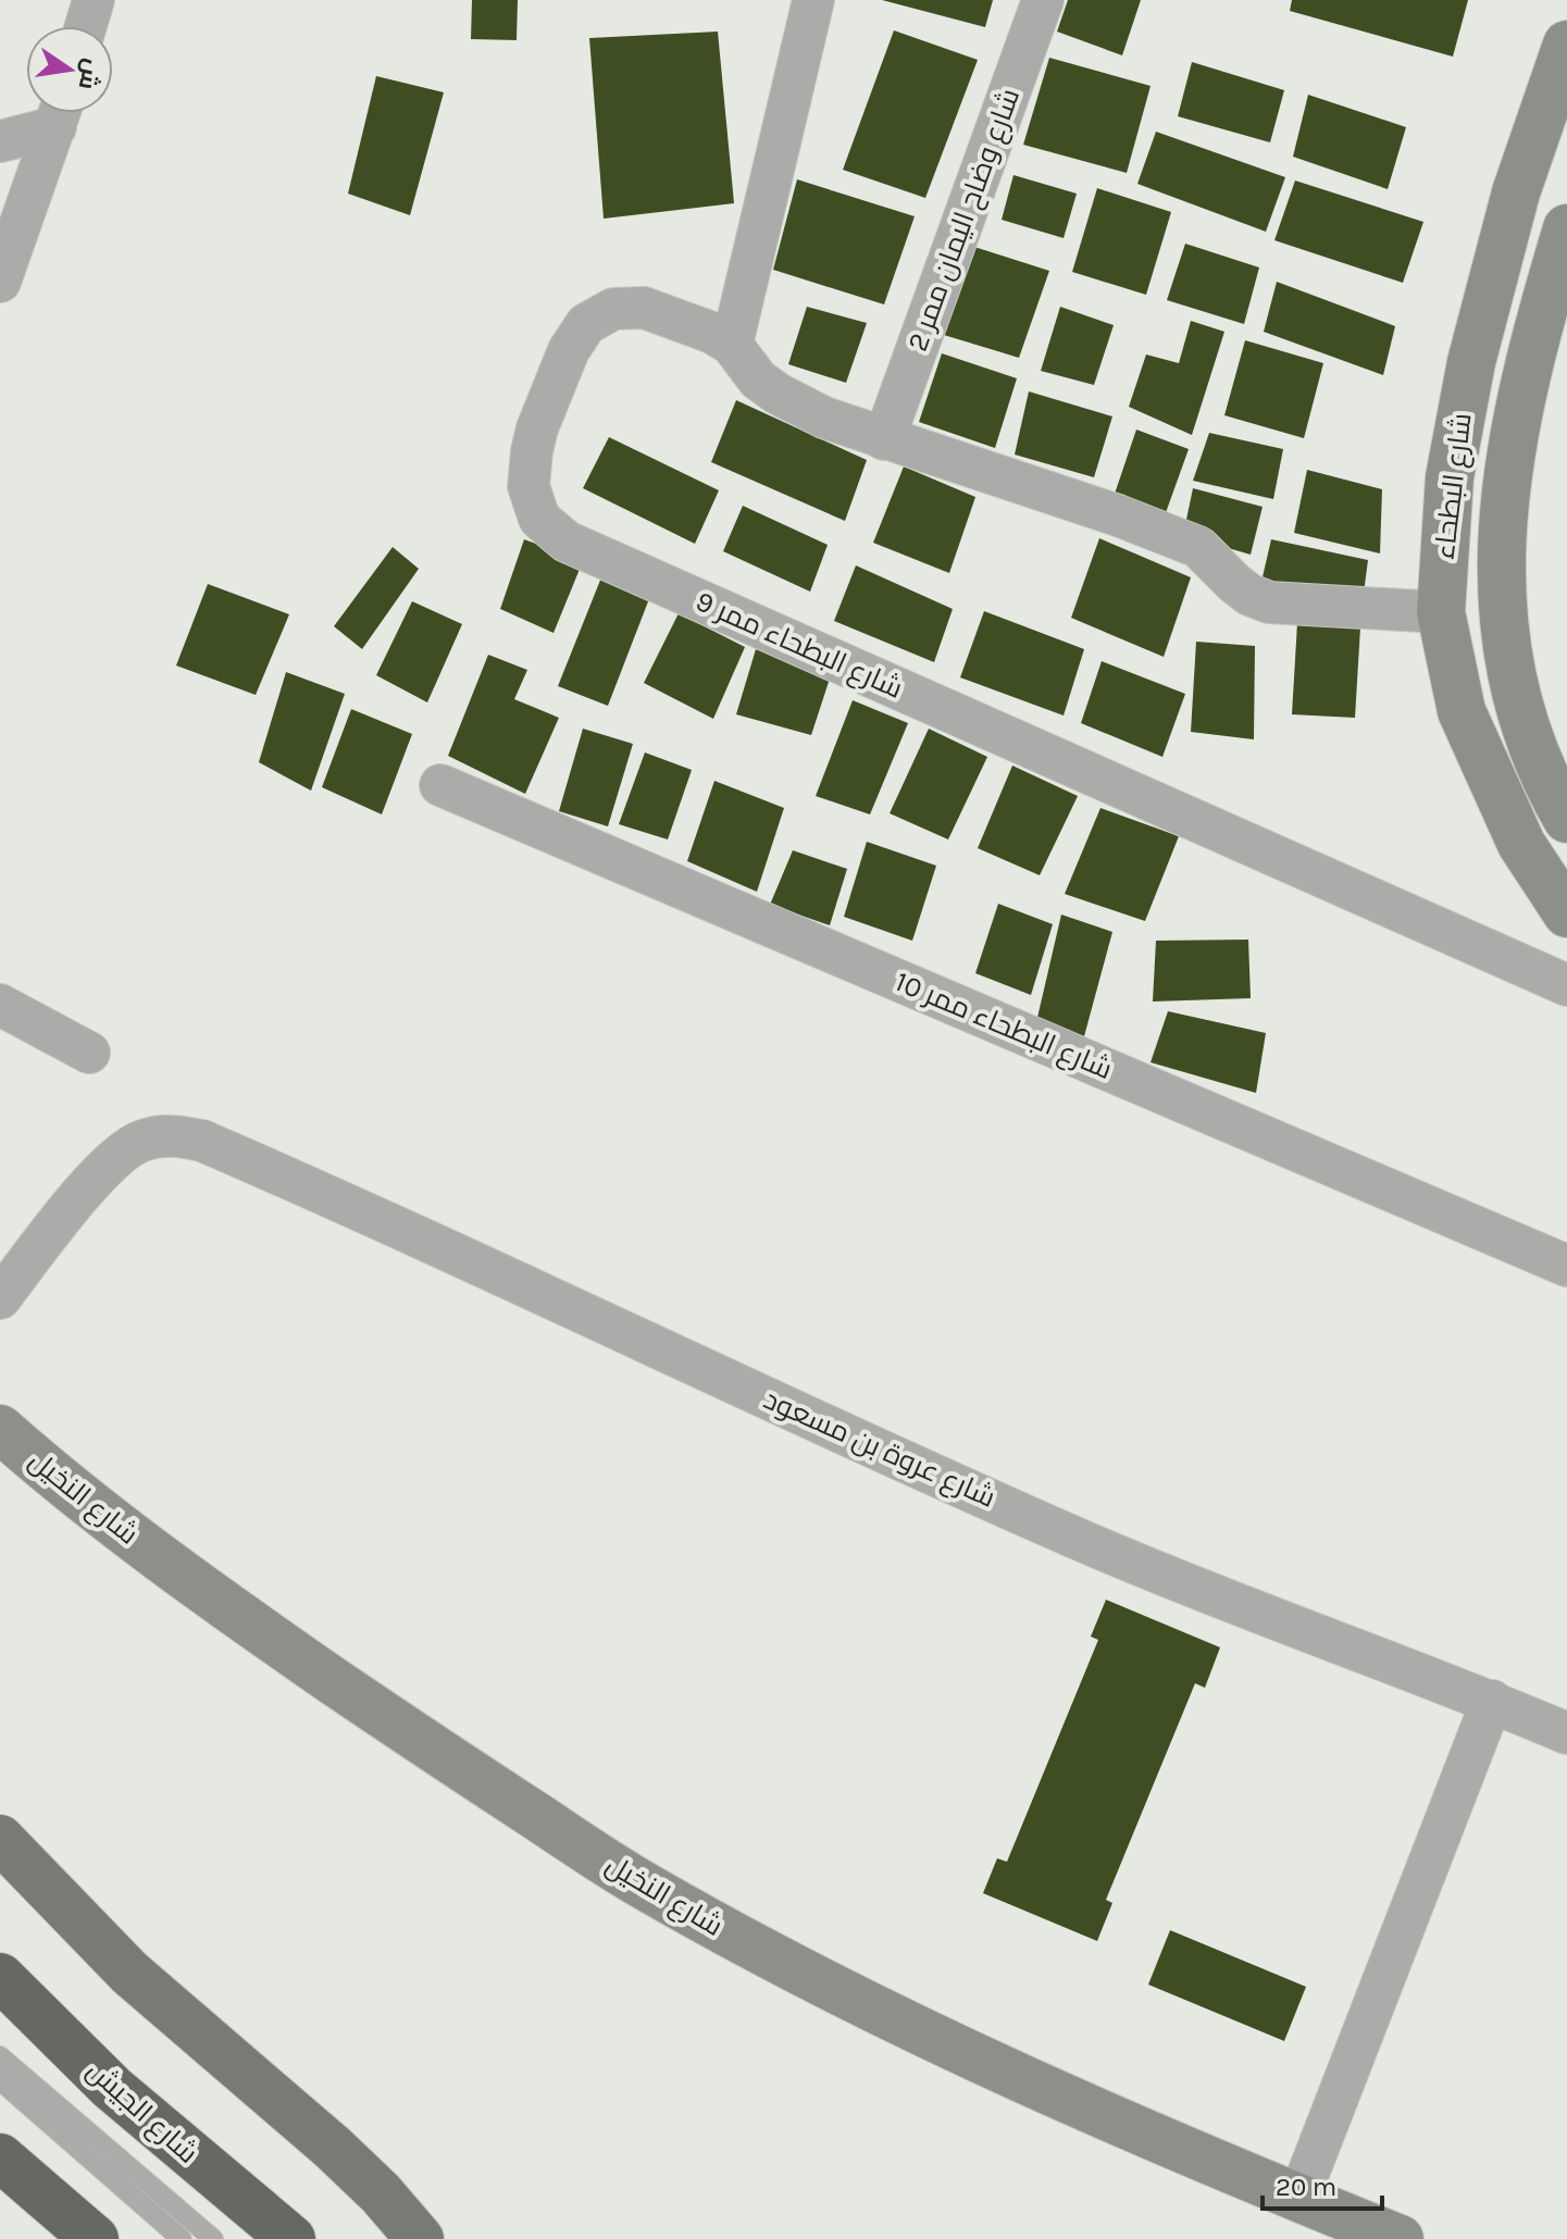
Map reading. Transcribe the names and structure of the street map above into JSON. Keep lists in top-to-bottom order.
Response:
{
  "streets": {
    "highway": ["شارع الجيش"],
    "street": [
      "شارع وضاح اليمان ممر 2",
      "شارع البطحاء",
      "شارع البطحاء ممر 9",
      "شارع البطحاء ممر 10",
      "شارع عروة بن مسعود",
      "شارع النخيل"
    ]
  },
  "crossings": [
    ["شارع وضاح اليمان ممر 2", "شارع البطحاء ممر 9"],
    ["شارع البطحاء", "شارع البطحاء ممر 9"]
  ],
  "scale_bar": "20 m",
  "north": "right"
}
